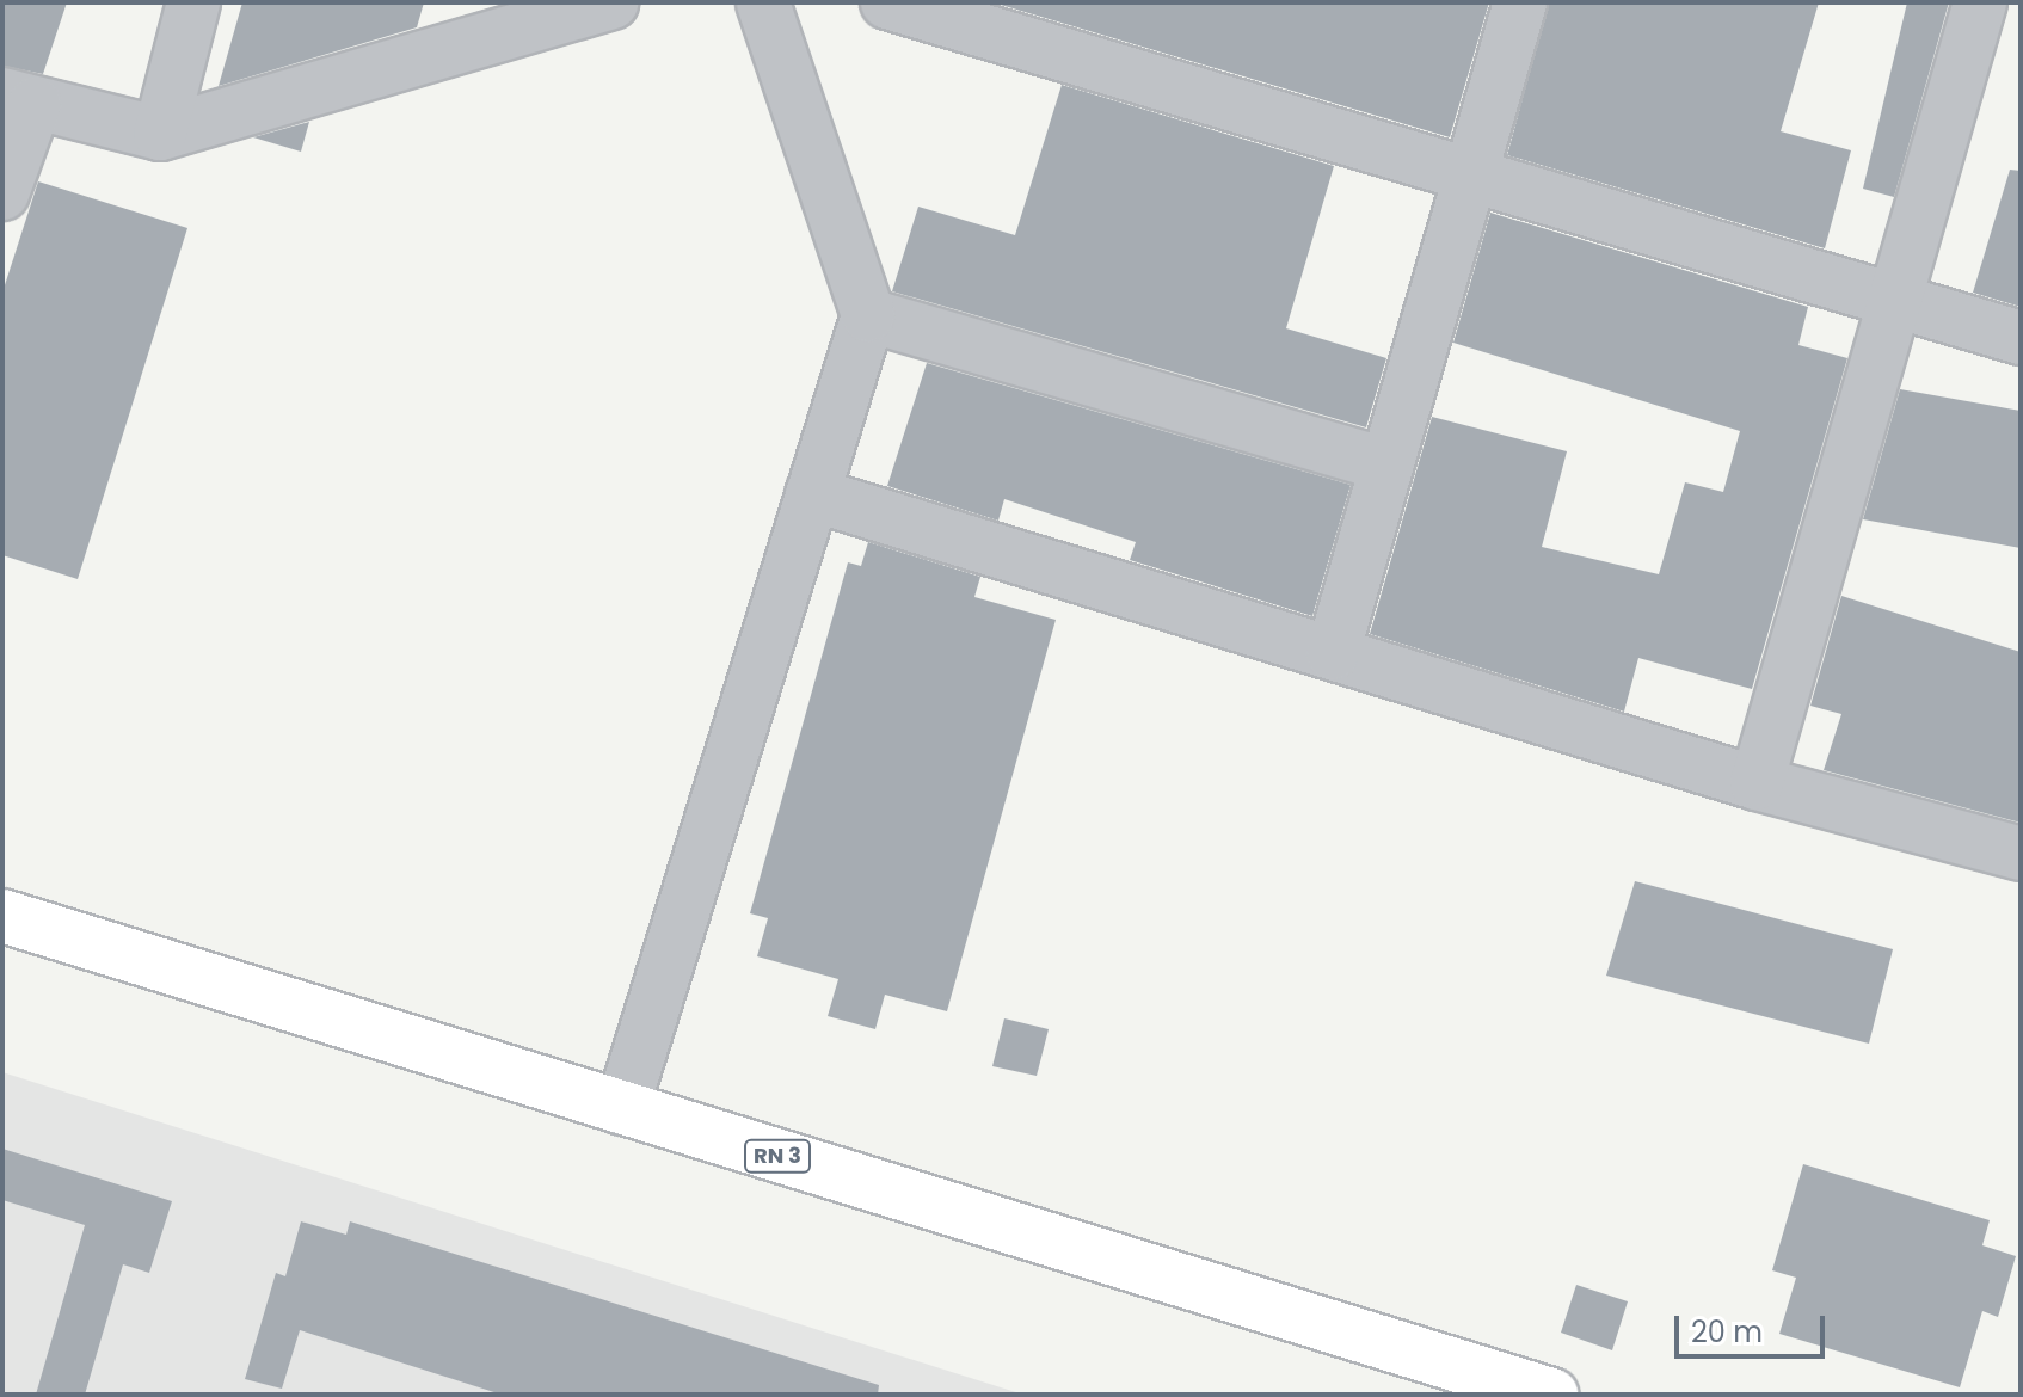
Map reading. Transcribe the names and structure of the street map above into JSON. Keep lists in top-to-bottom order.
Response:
{
  "streets": {
    "main road": ["RN 3"]
  },
  "scale_bar": "20 m"
}
